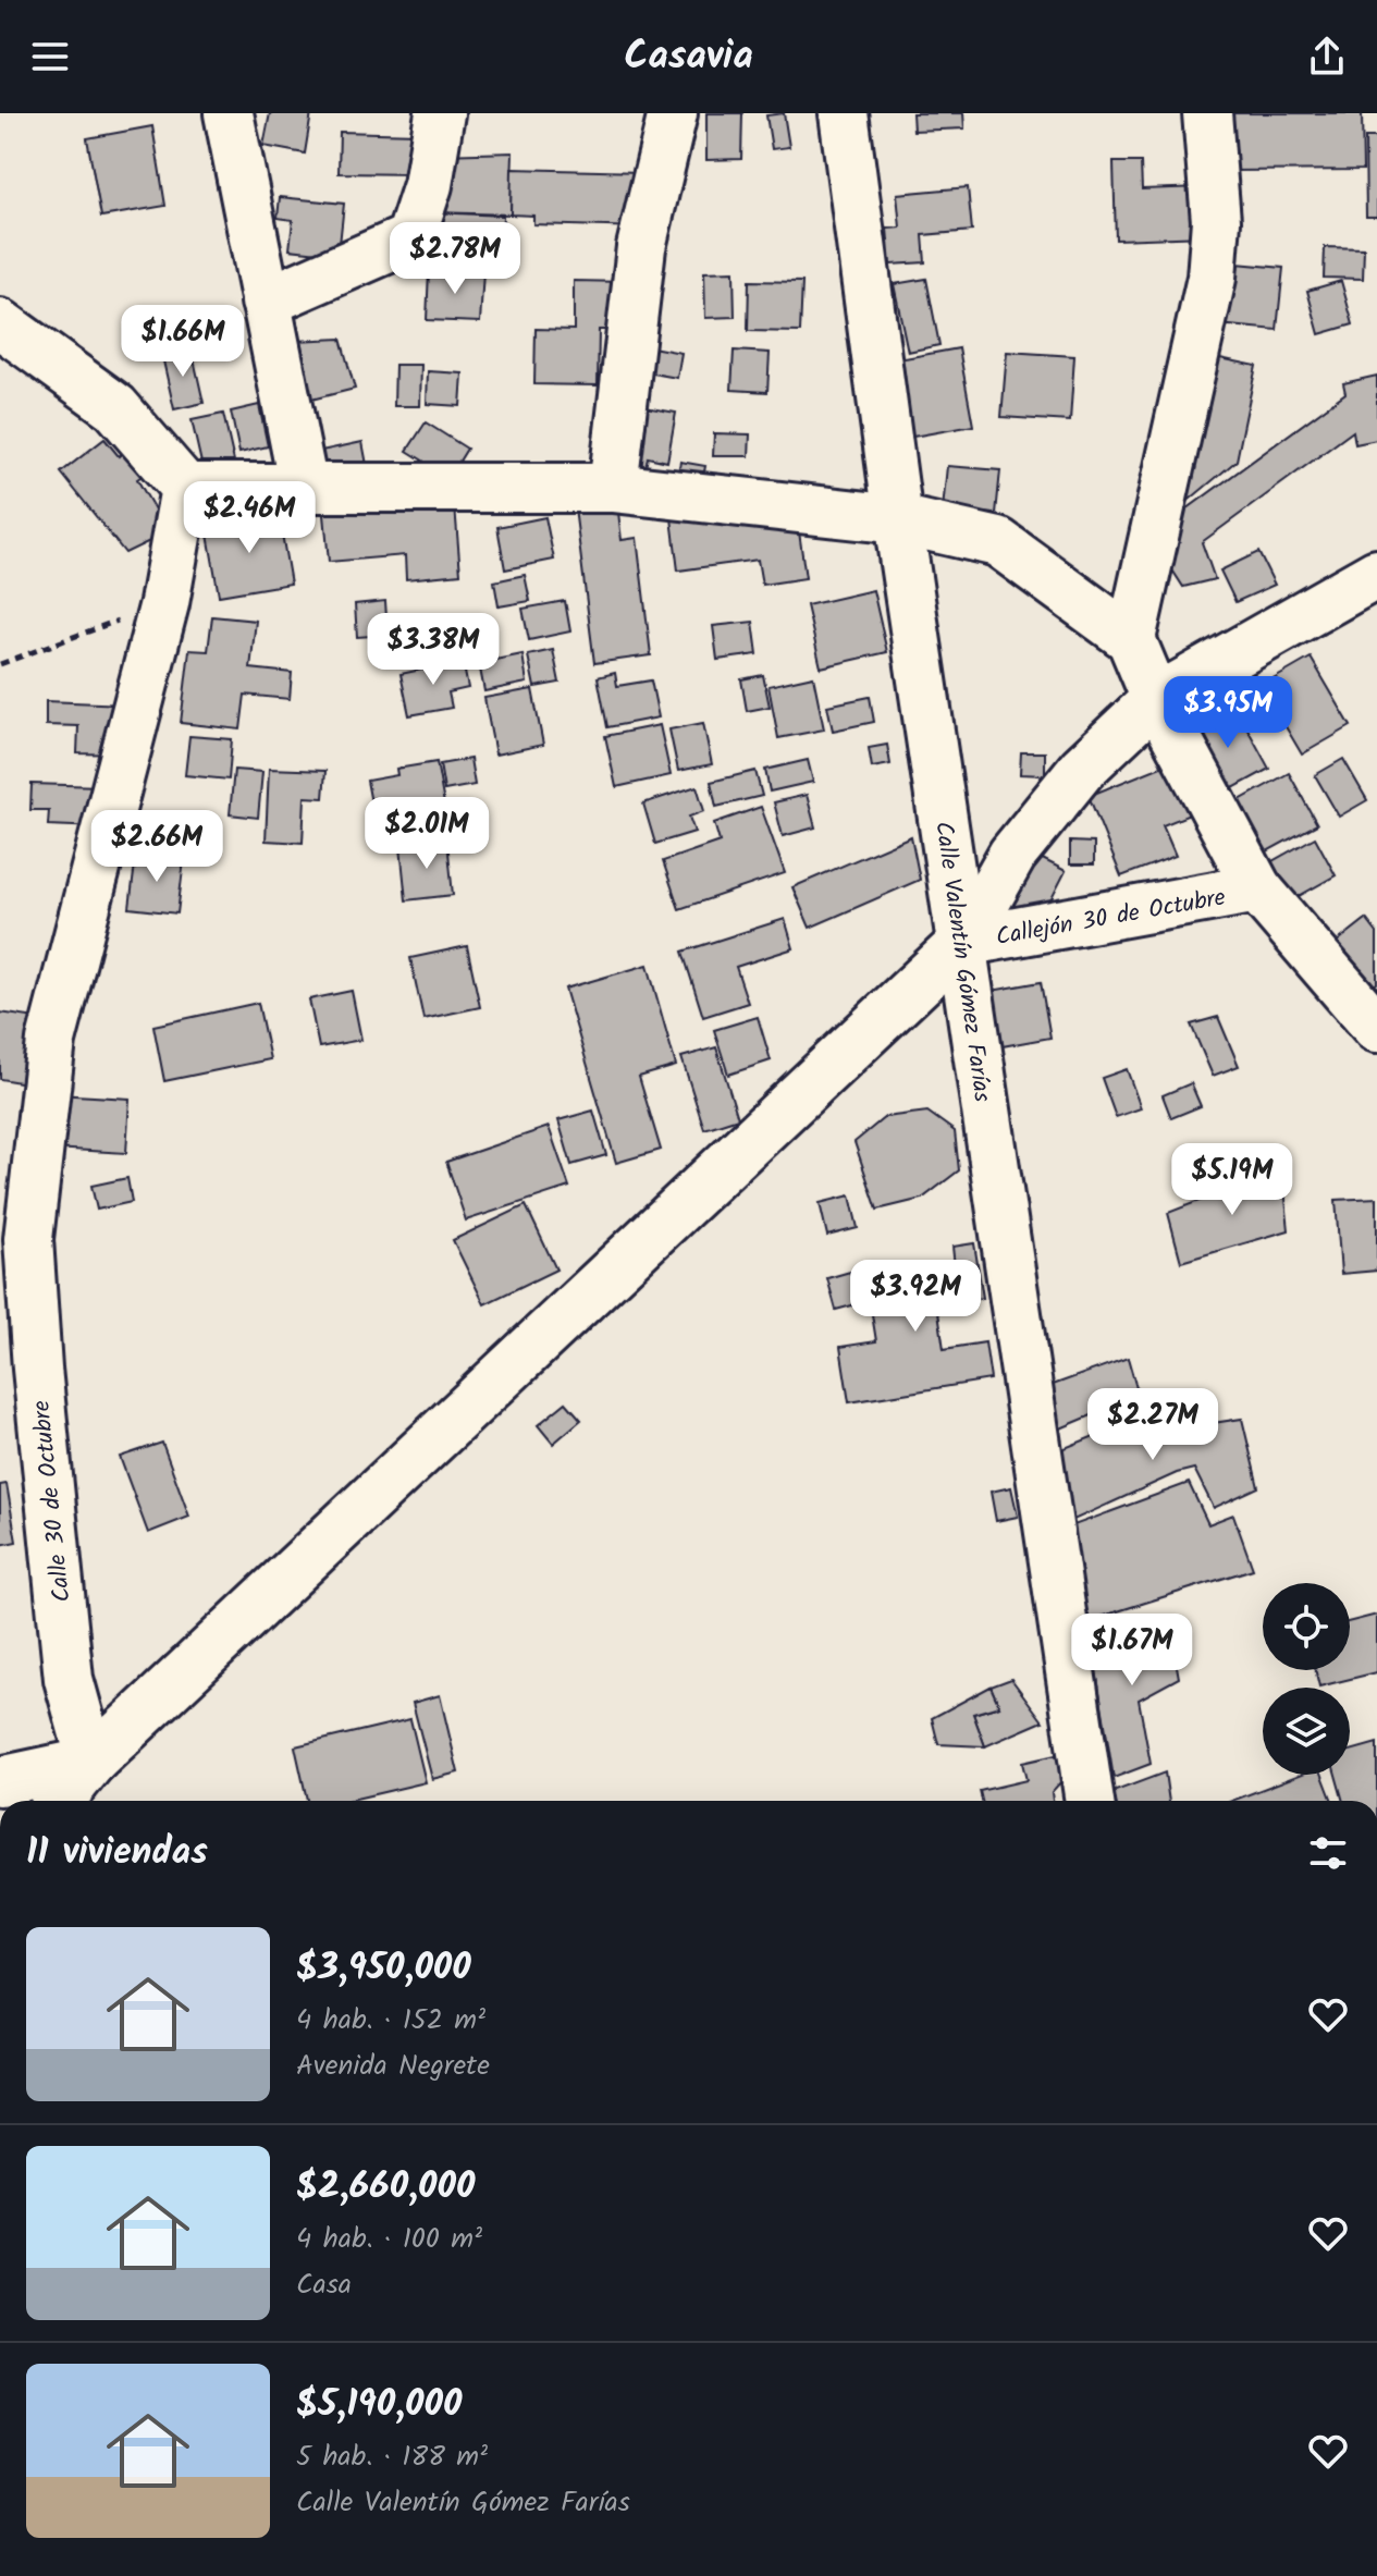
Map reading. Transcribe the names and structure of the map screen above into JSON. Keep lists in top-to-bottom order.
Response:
{
  "streets": {
    "street": ["Callejón 30 de Octubre", "Calle Valentín Gómez Farías", "Calle 30 de Octubre"]
  },
  "crossings": [
    ["Callejón 30 de Octubre", "Calle Valentín Gómez Farías"]
  ],
  "page": {
    "header": "Casavia",
    "price": [
      "$2.78M",
      "$1.66M",
      "$2.46M",
      "$3.38M",
      "$3.95M",
      "$2.01M",
      "$2.66M",
      "$5.19M",
      "$3.92M",
      "$2.27M",
      "$1.67M"
    ],
    "heading": "11 viviendas",
    "list": [
      {
        "name": "$3,950,000",
        "note": "4 hab. · 152 m² · Avenida Negrete"
      },
      {
        "name": "$2,660,000",
        "note": "4 hab. · 100 m² · Casa"
      },
      {
        "name": "$5,190,000",
        "note": "5 hab. · 188 m² · Calle Valentín Gómez Farías"
      }
    ]
  }
}
